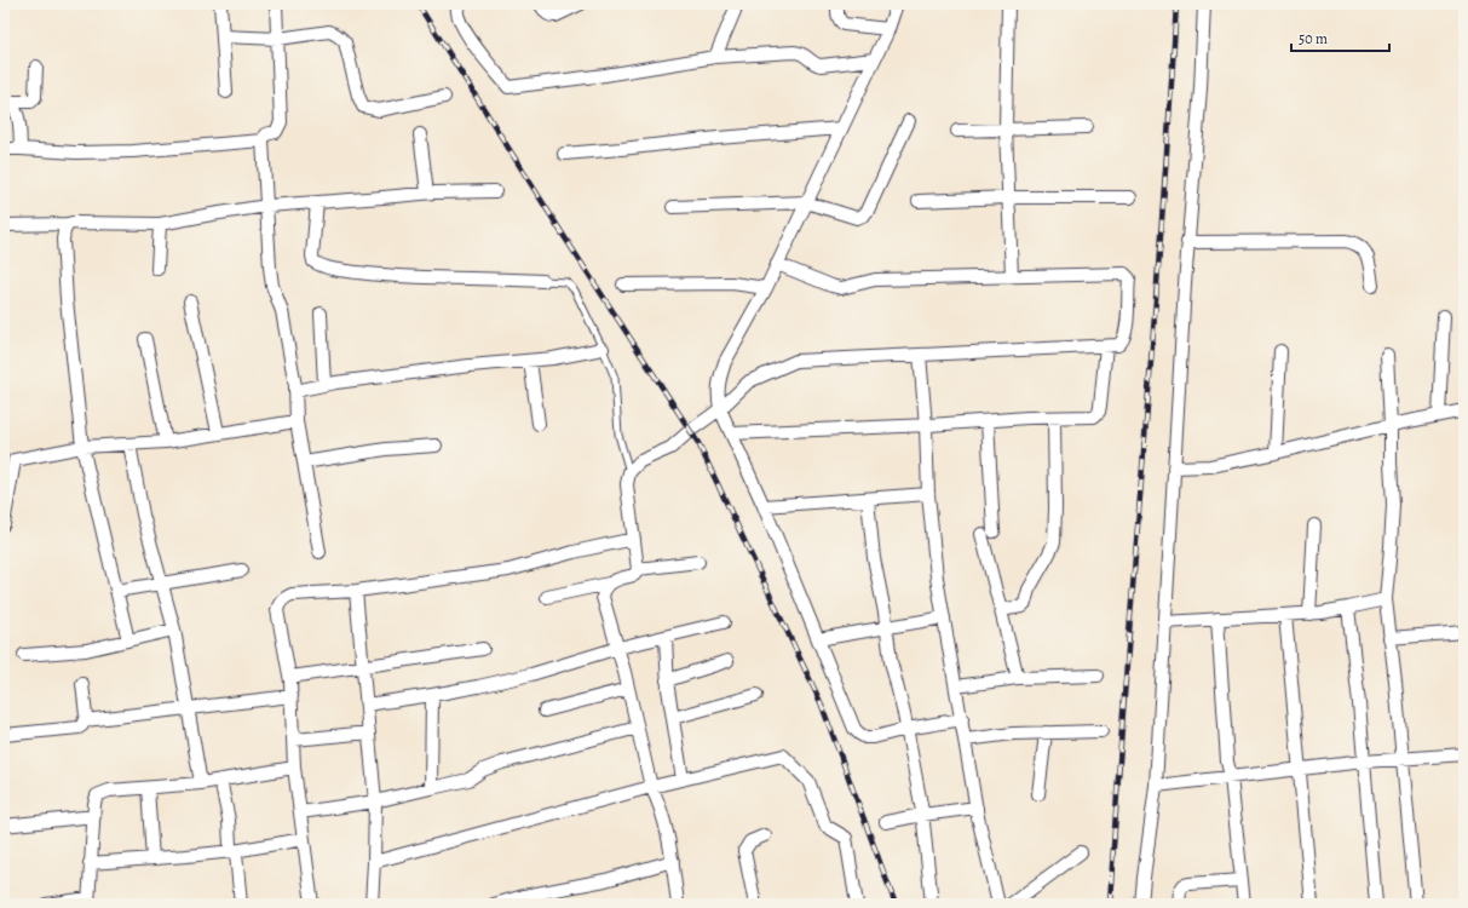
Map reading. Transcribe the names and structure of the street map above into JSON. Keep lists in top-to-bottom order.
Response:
{
  "scale_bar": "50 m"
}
